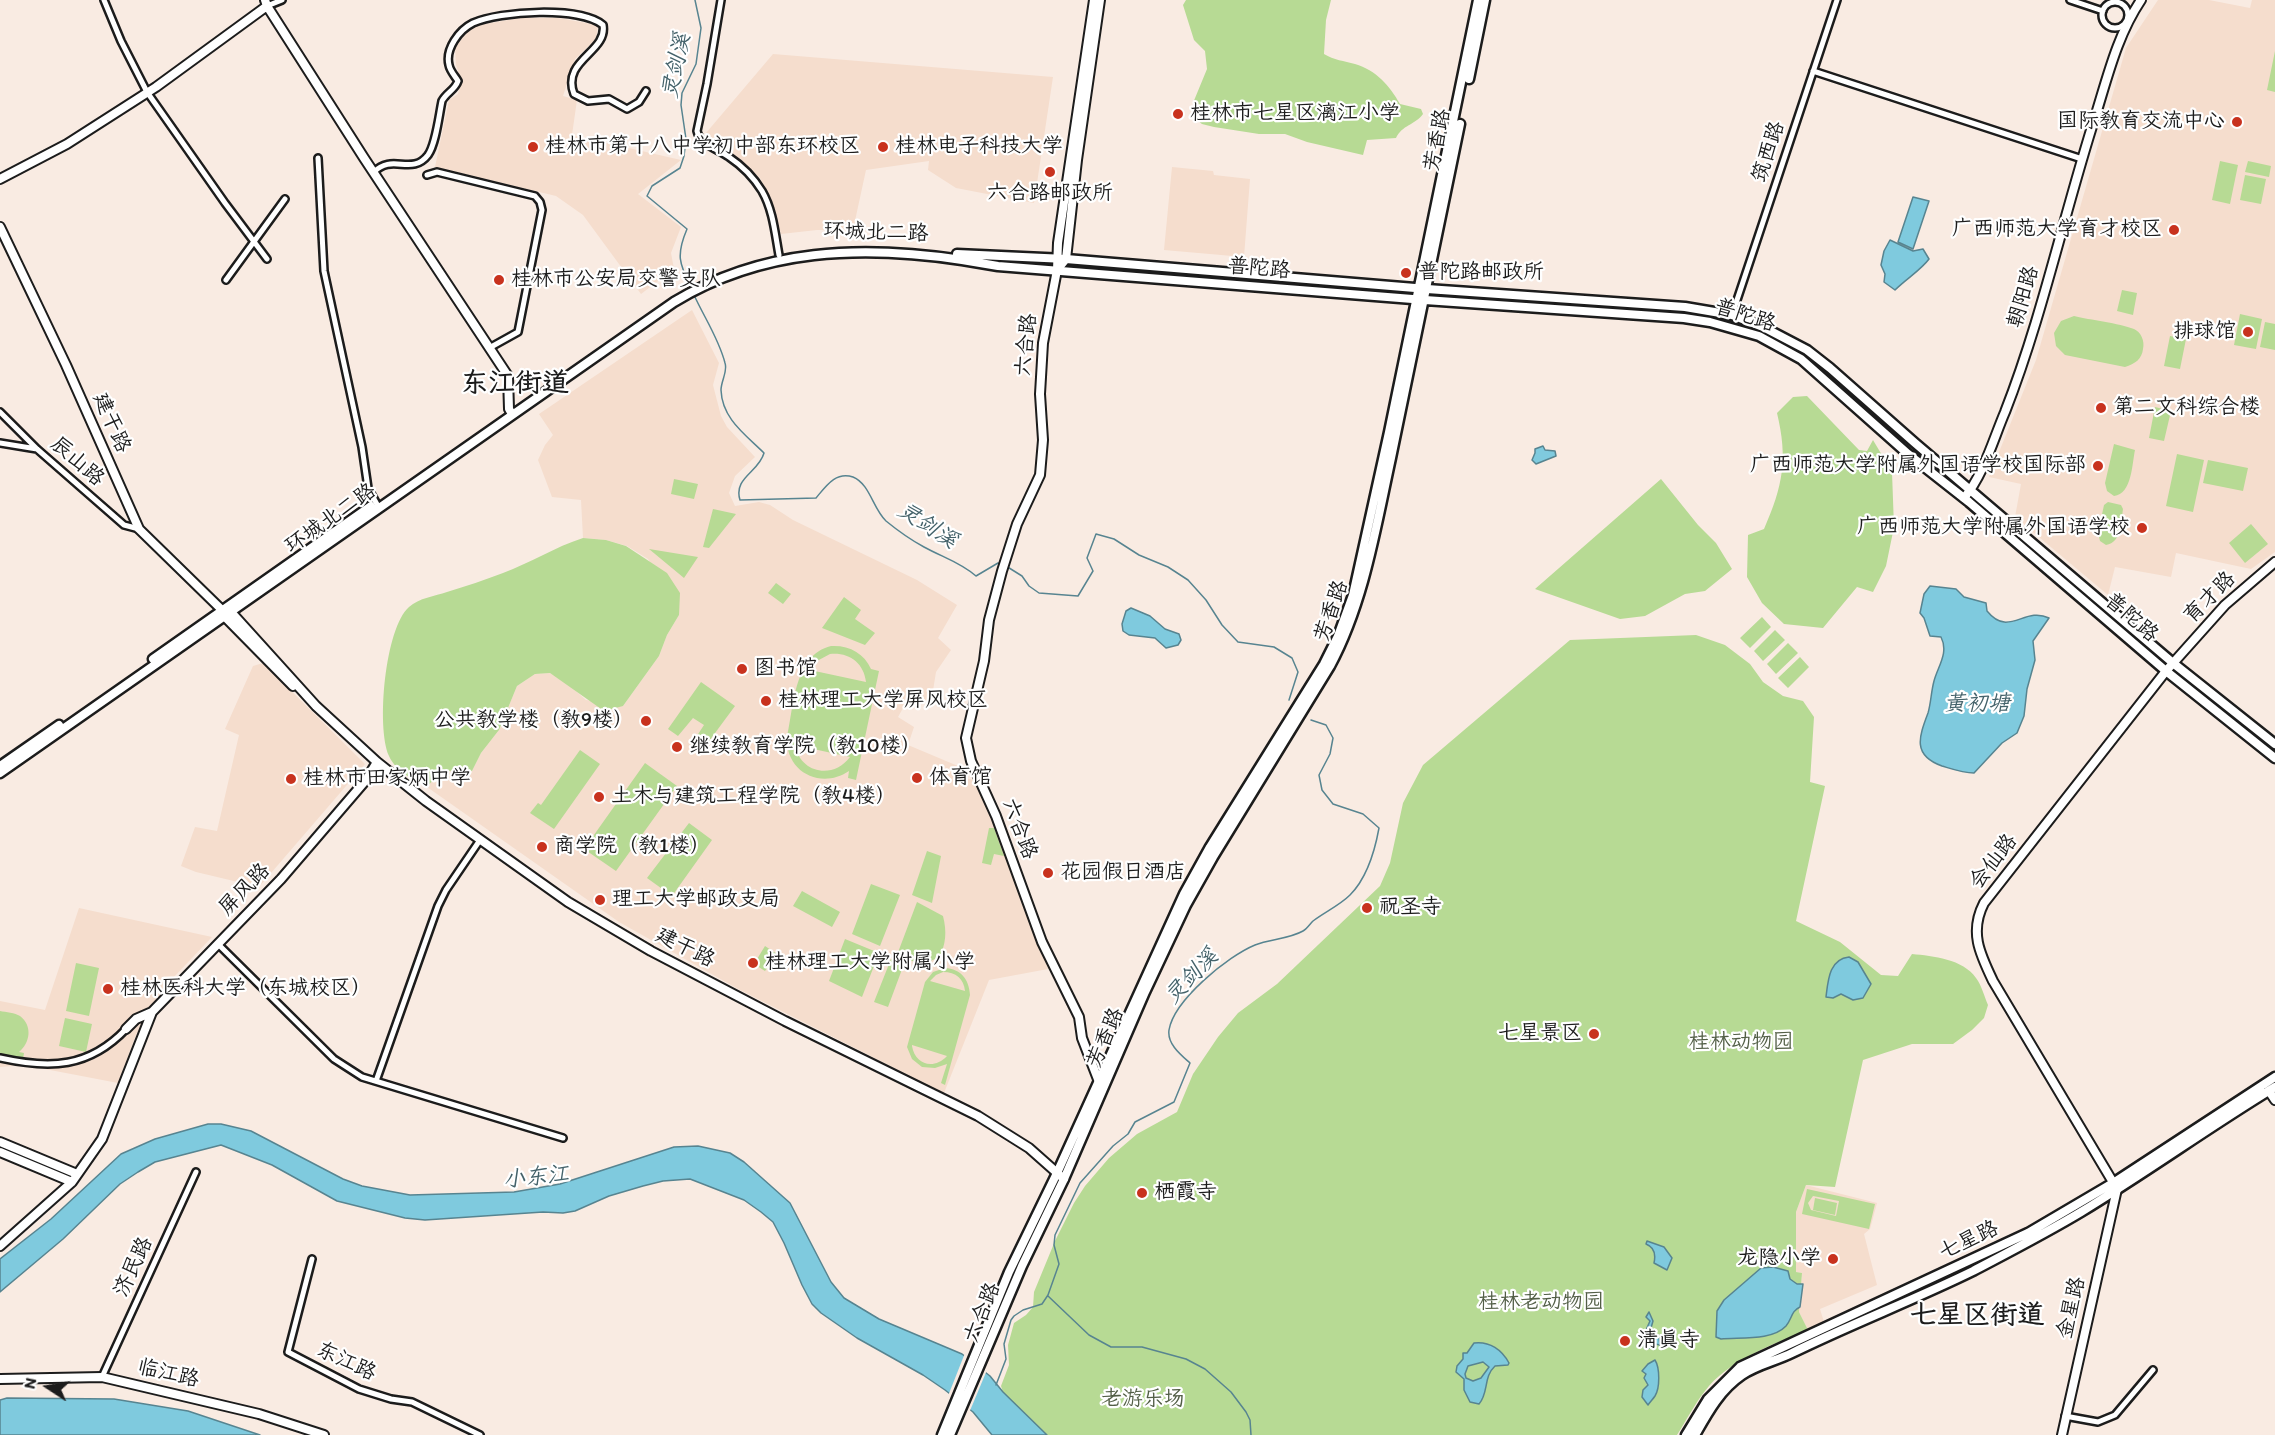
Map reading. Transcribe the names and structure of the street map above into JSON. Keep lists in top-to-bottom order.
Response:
{
  "streets": {
    "main road": [
      "芳香路",
      "环城北二路",
      "普陀路",
      "六合路",
      "七星路"
    ],
    "street": [
      "筑西路",
      "朝阳路",
      "建干路",
      "辰山路",
      "育才路",
      "会仙路",
      "屏风路",
      "济民路",
      "金星路",
      "东江路",
      "临江路"
    ]
  },
  "crossings": [
    ["芳香路", "普陀路"],
    ["芳香路", "六合路"],
    ["芳香路", "建干路"],
    ["筑西路", "普陀路"],
    ["环城北二路", "普陀路"],
    ["环城北二路", "六合路"],
    ["环城北二路", "建干路"],
    ["普陀路", "朝阳路"],
    ["普陀路", "六合路"],
    ["普陀路", "育才路"],
    ["普陀路", "会仙路"],
    ["六合路", "建干路"],
    ["建干路", "辰山路"],
    ["建干路", "屏风路"],
    ["育才路", "会仙路"],
    ["会仙路", "七星路"],
    ["会仙路", "金星路"],
    ["七星路", "金星路"],
    ["济民路", "临江路"]
  ],
  "districts": ["东江街道", "七星区街道"],
  "water": ["灵剑溪", "黄初塘", "小东江"],
  "parks": ["桂林动物园", "桂林老动物园", "老游乐场"],
  "places": [
    "桂林市七星区漓江小学",
    "国际教育交流中心",
    "桂林市第十八中学初中部东环校区",
    "桂林电子科技大学",
    "六合路邮政所",
    "广西师范大学育才校区",
    "普陀路邮政所",
    "桂林市公安局交警支队",
    "排球馆",
    "第二文科综合楼",
    "广西师范大学附属外国语学校国际部",
    "广西师范大学附属外国语学校",
    "图书馆",
    "桂林理工大学屏风校区",
    "公共教学楼（教9楼）",
    "继续教育学院（教10楼）",
    "体育馆",
    "桂林市田家炳中学",
    "土木与建筑工程学院（教4楼）",
    "商学院（教1楼）",
    "花园假日酒店",
    "理工大学邮政支局",
    "祝圣寺",
    "桂林理工大学附属小学",
    "桂林医科大学（东城校区）",
    "七星景区",
    "栖霞寺",
    "龙隐小学",
    "清真寺"
  ],
  "north": "left"
}
